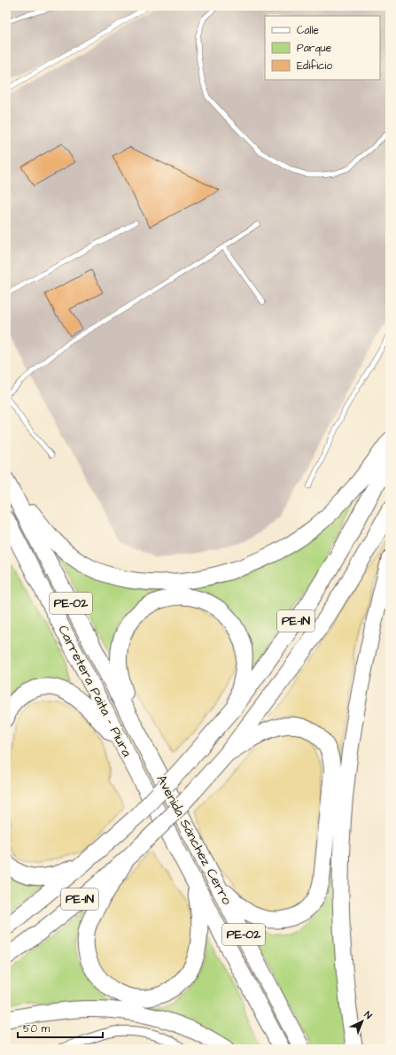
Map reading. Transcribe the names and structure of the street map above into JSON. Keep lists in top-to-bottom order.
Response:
{
  "streets": {
    "highway": [
      "PE-02",
      "PE-1N",
      "Carretera Paita - Piura",
      "Avenida Sánchez Cerro"
    ]
  },
  "crossings": [
    ["Carretera Paita - Piura", "Avenida Sánchez Cerro"]
  ],
  "legend": ["Calle", "Parque", "Edificio"],
  "scale_bar": "50 m",
  "north": "top right"
}
